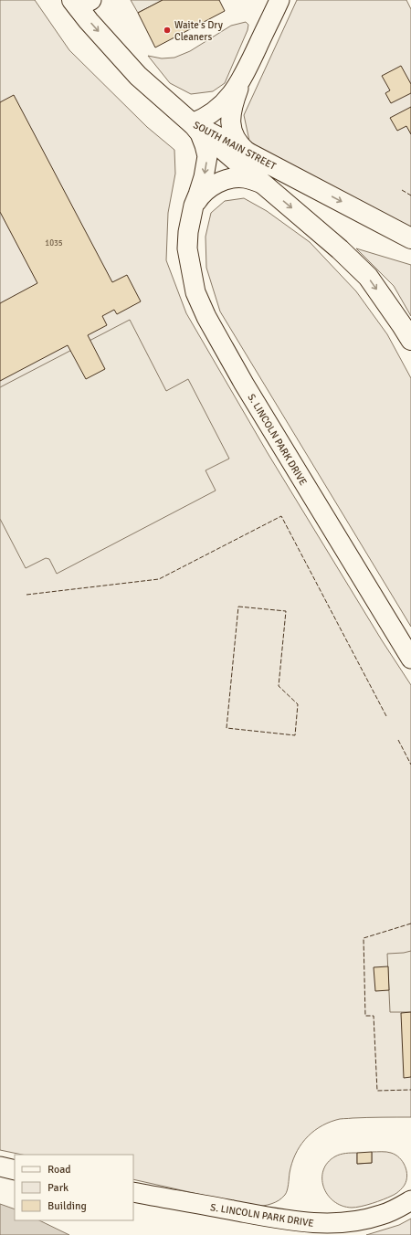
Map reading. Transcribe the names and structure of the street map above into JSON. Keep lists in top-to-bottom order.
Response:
{
  "streets": {
    "main road": ["SOUTH MAIN STREET"],
    "street": ["S. LINCOLN PARK DRIVE"]
  },
  "crossings": [
    ["SOUTH MAIN STREET", "S. LINCOLN PARK DRIVE"]
  ],
  "places": ["Waite's Dry Cleaners"],
  "house_numbers": ["1035"],
  "legend": ["Road", "Park", "Building"]
}
